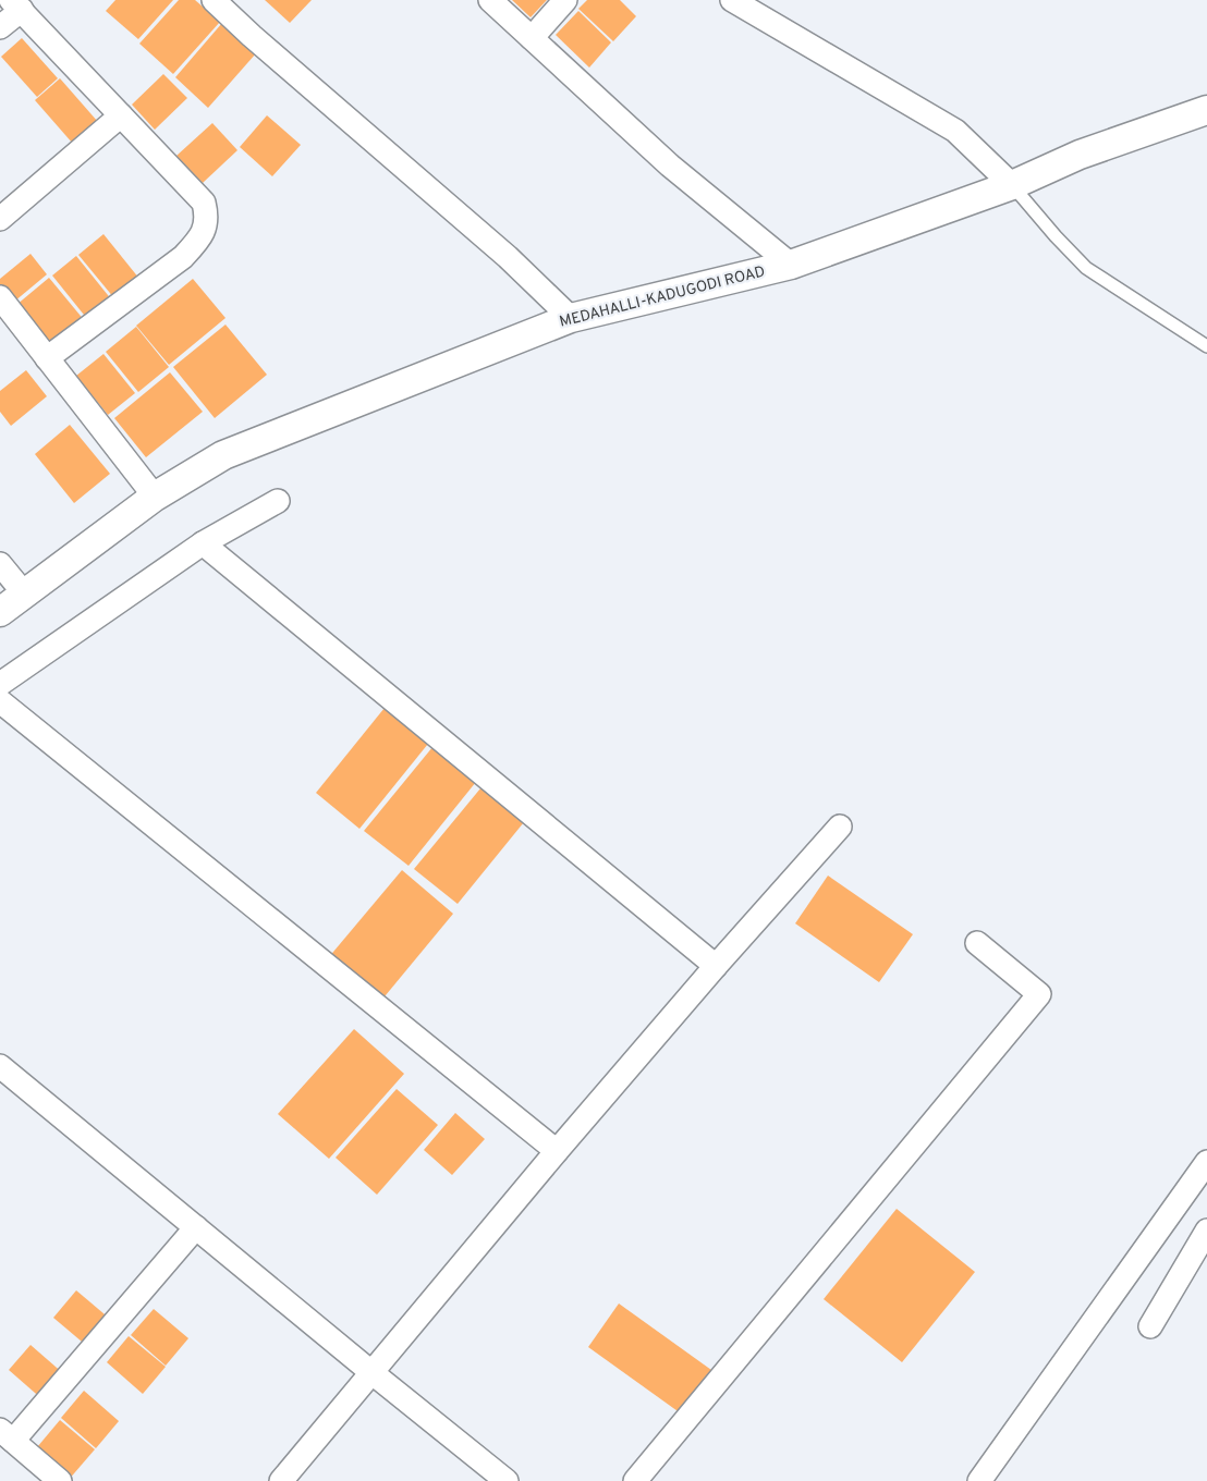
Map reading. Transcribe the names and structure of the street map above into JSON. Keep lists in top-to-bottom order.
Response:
{
  "streets": {
    "street": ["MEDAHALLI-KADUGODI ROAD"]
  }
}
